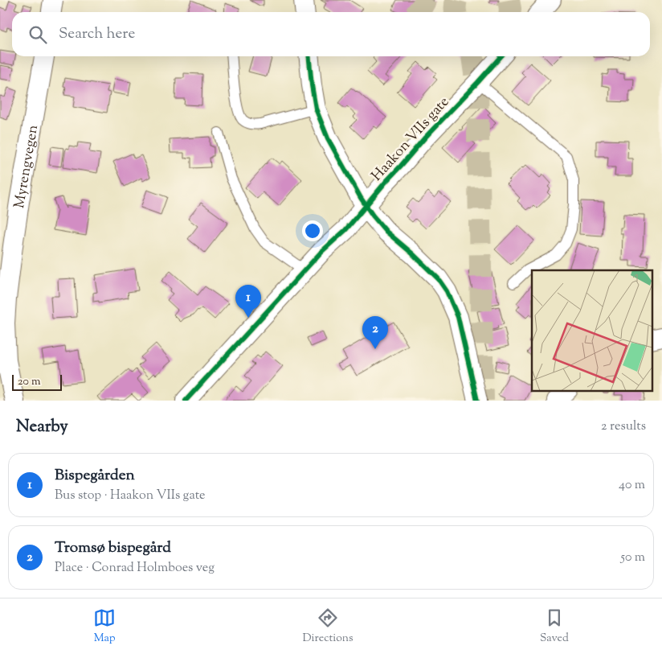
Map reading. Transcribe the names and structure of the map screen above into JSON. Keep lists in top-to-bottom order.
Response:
{
  "streets": {
    "street": ["Haakon VIIs gate", "Myrengvegen"]
  },
  "scale_bar": "20 m",
  "page": {
    "search": "Search here",
    "pins": ["1", "2"],
    "scale": "20 m",
    "heading": ["Nearby", "2 results"],
    "list": [
      {
        "mark": "1",
        "name": "Bispegården",
        "note": "Bus stop · Haakon VIIs gate",
        "value": "40 m"
      },
      {
        "mark": "2",
        "name": "Tromsø bispegård",
        "note": "Place · Conrad Holmboes veg",
        "value": "50 m"
      }
    ],
    "nav": ["Map", "Directions", "Saved"]
  }
}
